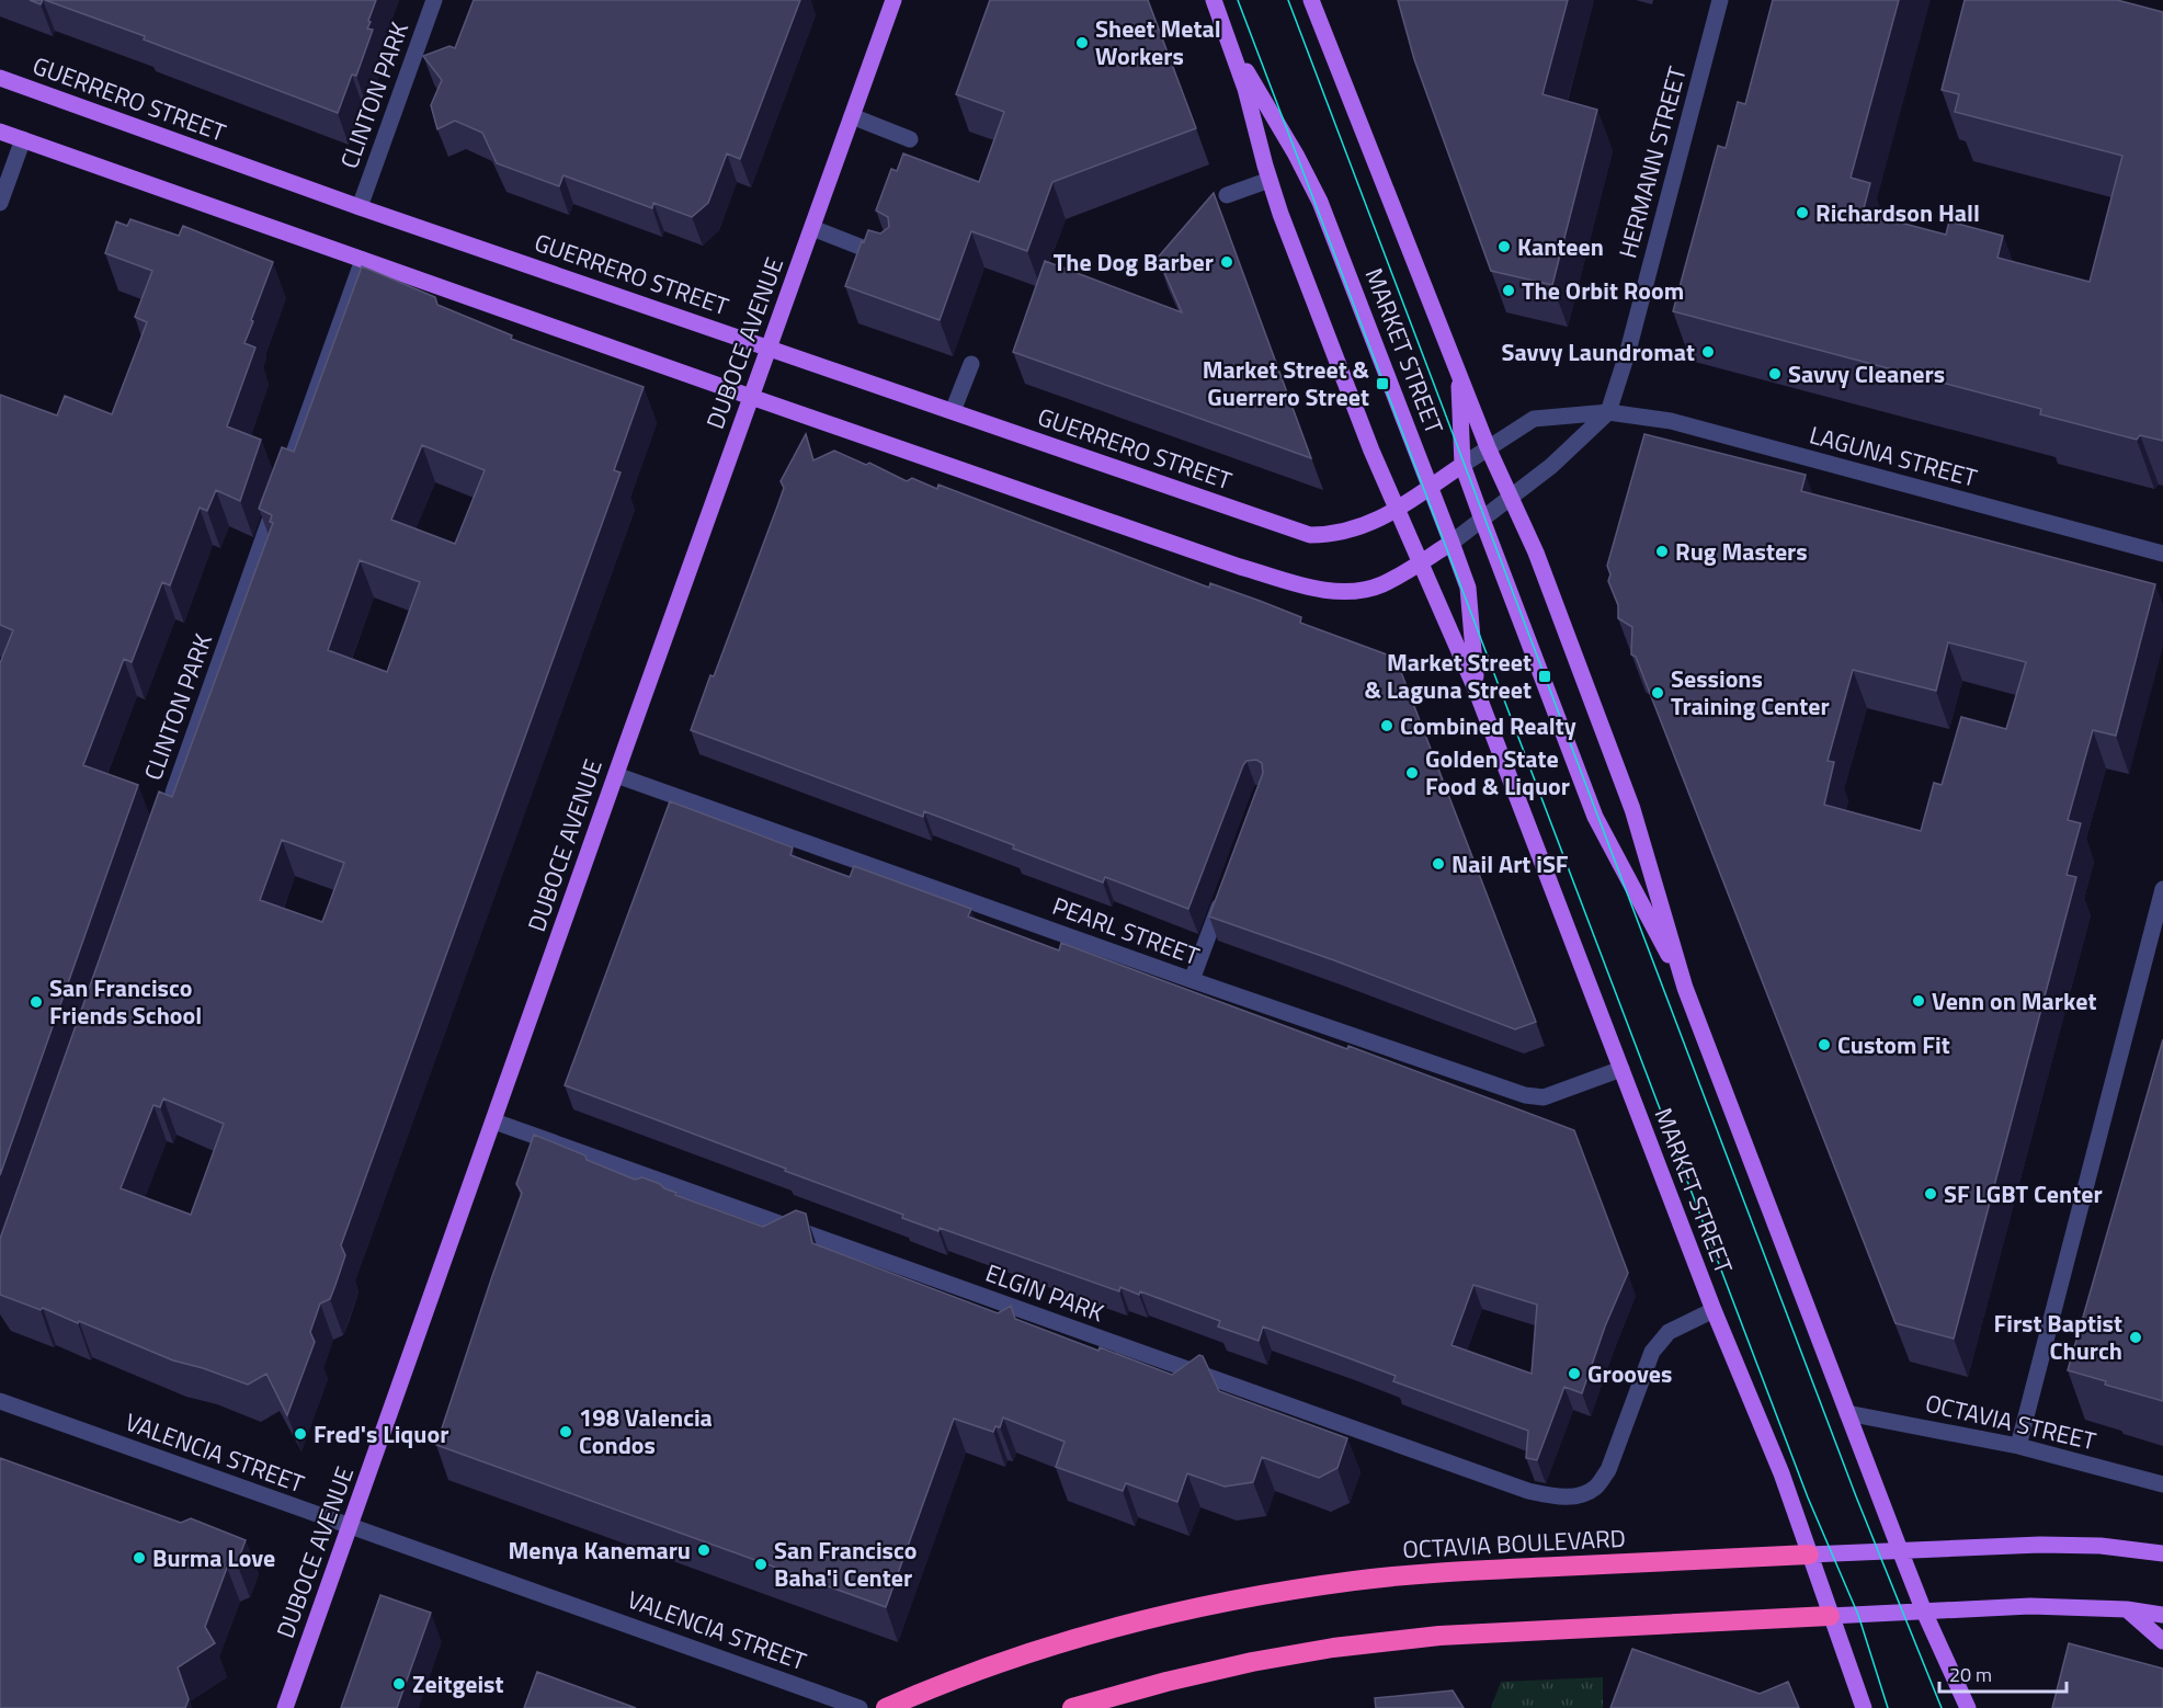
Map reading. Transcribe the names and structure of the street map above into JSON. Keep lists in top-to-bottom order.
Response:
{
  "streets": {
    "highway": ["OCTAVIA BOULEVARD"],
    "main road": ["GUERRERO STREET", "DUBOCE AVENUE", "MARKET STREET"],
    "street": [
      "CLINTON PARK",
      "HERMANN STREET",
      "LAGUNA STREET",
      "PEARL STREET",
      "ELGIN PARK",
      "OCTAVIA STREET",
      "VALENCIA STREET"
    ]
  },
  "crossings": [
    ["CLINTON PARK", "GUERRERO STREET"],
    ["GUERRERO STREET", "DUBOCE AVENUE"],
    ["GUERRERO STREET", "MARKET STREET"],
    ["GUERRERO STREET", "LAGUNA STREET"],
    ["HERMANN STREET", "LAGUNA STREET"],
    ["DUBOCE AVENUE", "PEARL STREET"],
    ["DUBOCE AVENUE", "ELGIN PARK"],
    ["DUBOCE AVENUE", "VALENCIA STREET"],
    ["MARKET STREET", "LAGUNA STREET"],
    ["MARKET STREET", "PEARL STREET"],
    ["MARKET STREET", "ELGIN PARK"],
    ["MARKET STREET", "OCTAVIA STREET"],
    ["MARKET STREET", "OCTAVIA BOULEVARD"]
  ],
  "places": {
    "other": [
      "Sheet Metal Workers",
      "Richardson Hall",
      "Kanteen",
      "The Dog Barber",
      "The Orbit Room",
      "Savvy Laundromat",
      "Savvy Cleaners",
      "Rug Masters",
      "Sessions Training Center",
      "Combined Realty",
      "Golden State Food & Liquor",
      "Nail Art iSF",
      "Venn on Market",
      "San Francisco Friends School",
      "Custom Fit",
      "SF LGBT Center",
      "First Baptist Church",
      "Grooves",
      "198 Valencia Condos",
      "Fred's Liquor",
      "Menya Kanemaru",
      "Burma Love",
      "San Francisco Baha'i Center",
      "Zeitgeist"
    ],
    "transit": ["Market Street & Guerrero Street", "Market Street & Laguna Street"]
  },
  "scale_bar": "20 m"
}
